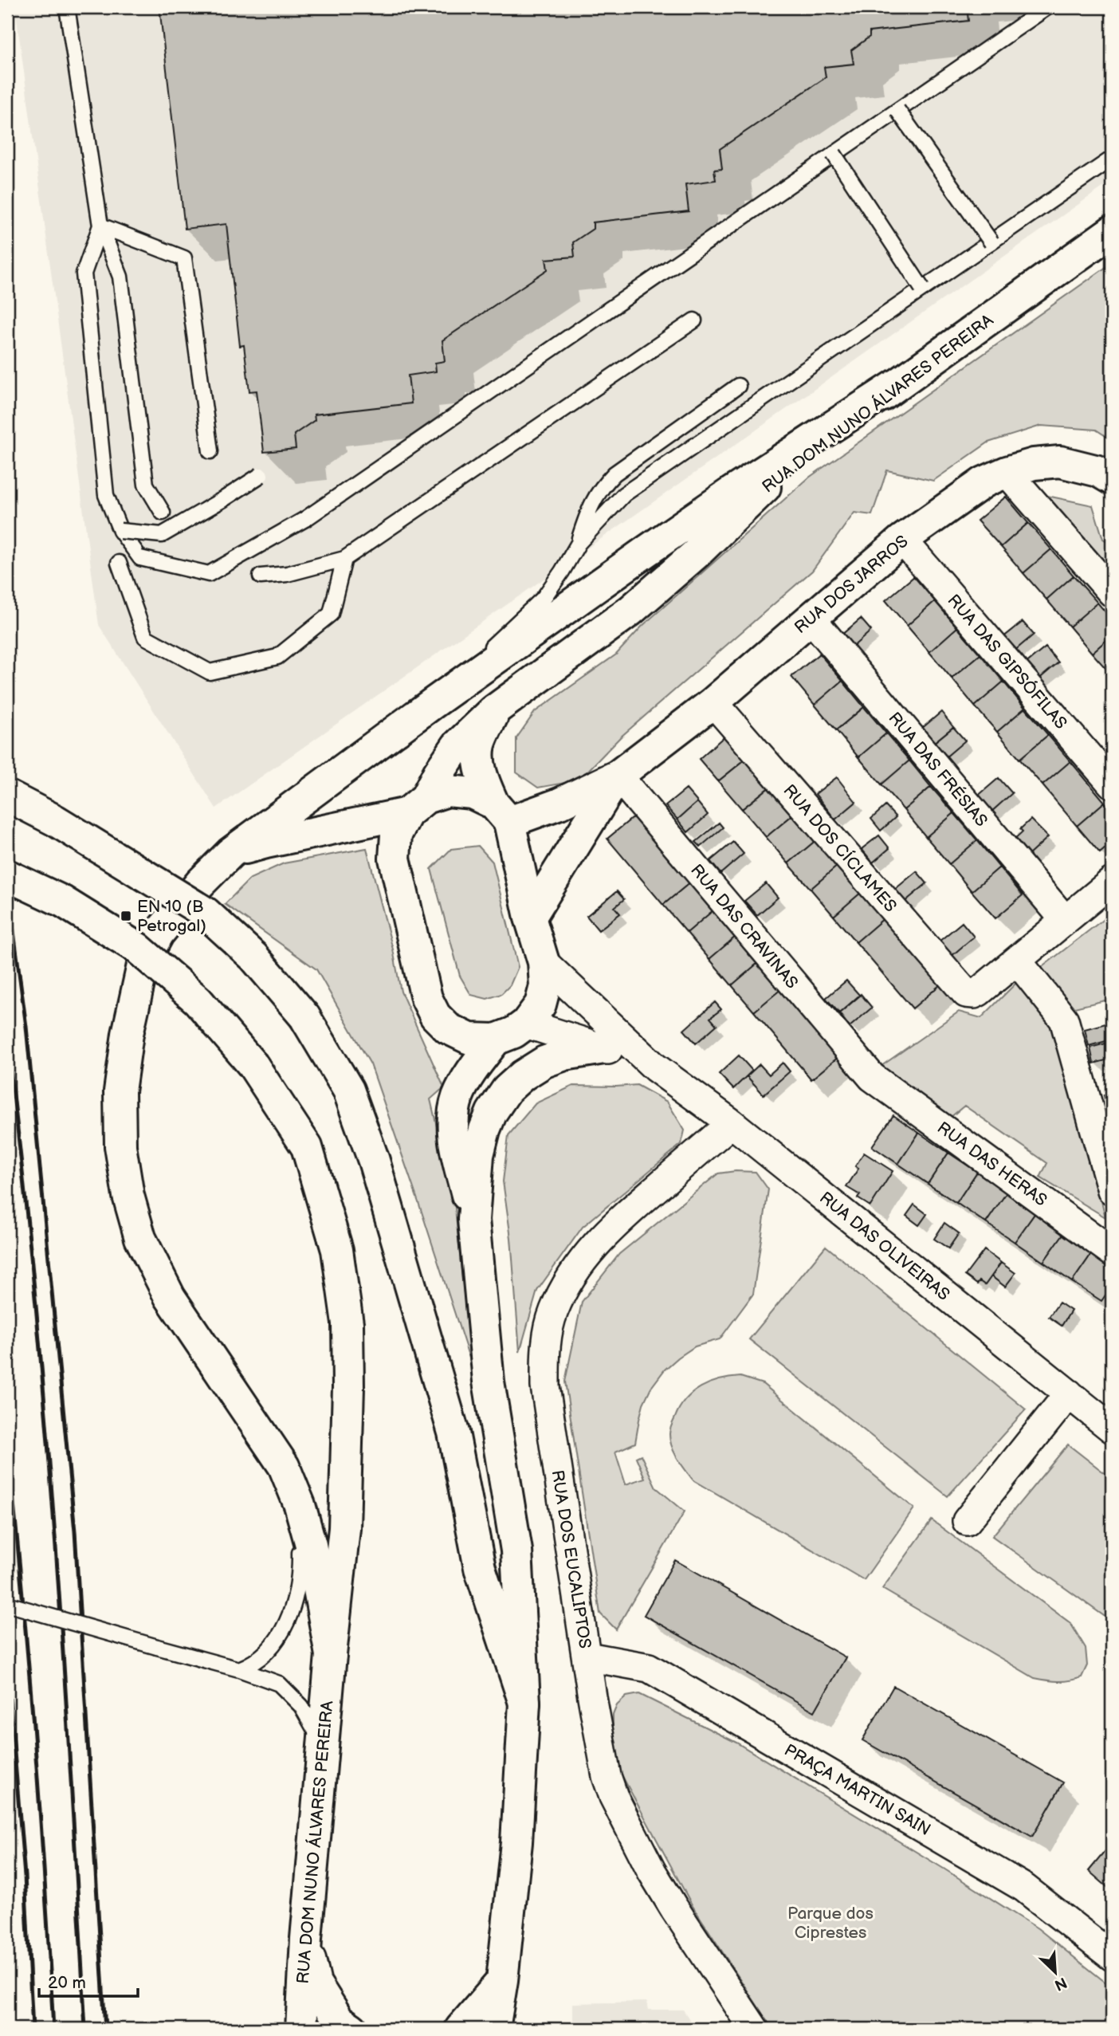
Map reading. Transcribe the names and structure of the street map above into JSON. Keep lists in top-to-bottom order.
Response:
{
  "streets": {
    "main road": ["RUA DOM NUNO ÁLVARES PEREIRA", "RUA DOS JARROS"],
    "street": [
      "RUA DAS GIPSÓFILAS",
      "RUA DAS FRÉSIAS",
      "RUA DOS CÍCLAMES",
      "RUA DAS CRAVINAS",
      "RUA DAS HERAS",
      "RUA DAS OLIVEIRAS",
      "RUA DOS EUCALIPTOS",
      "PRAÇA MARTIN SAIN"
    ]
  },
  "crossings": [
    ["RUA DOS JARROS", "RUA DAS GIPSÓFILAS"],
    ["RUA DOS JARROS", "RUA DAS FRÉSIAS"],
    ["RUA DOS JARROS", "RUA DOS CÍCLAMES"],
    ["RUA DOS JARROS", "RUA DAS CRAVINAS"],
    ["RUA DAS CRAVINAS", "RUA DAS HERAS"],
    ["RUA DAS OLIVEIRAS", "RUA DOS EUCALIPTOS"],
    ["RUA DOS EUCALIPTOS", "PRAÇA MARTIN SAIN"]
  ],
  "parks": ["Parque dos Ciprestes"],
  "places": {
    "transit": ["EN 10 (B Petrogal)"]
  },
  "scale_bar": "20 m",
  "north": "bottom right"
}
